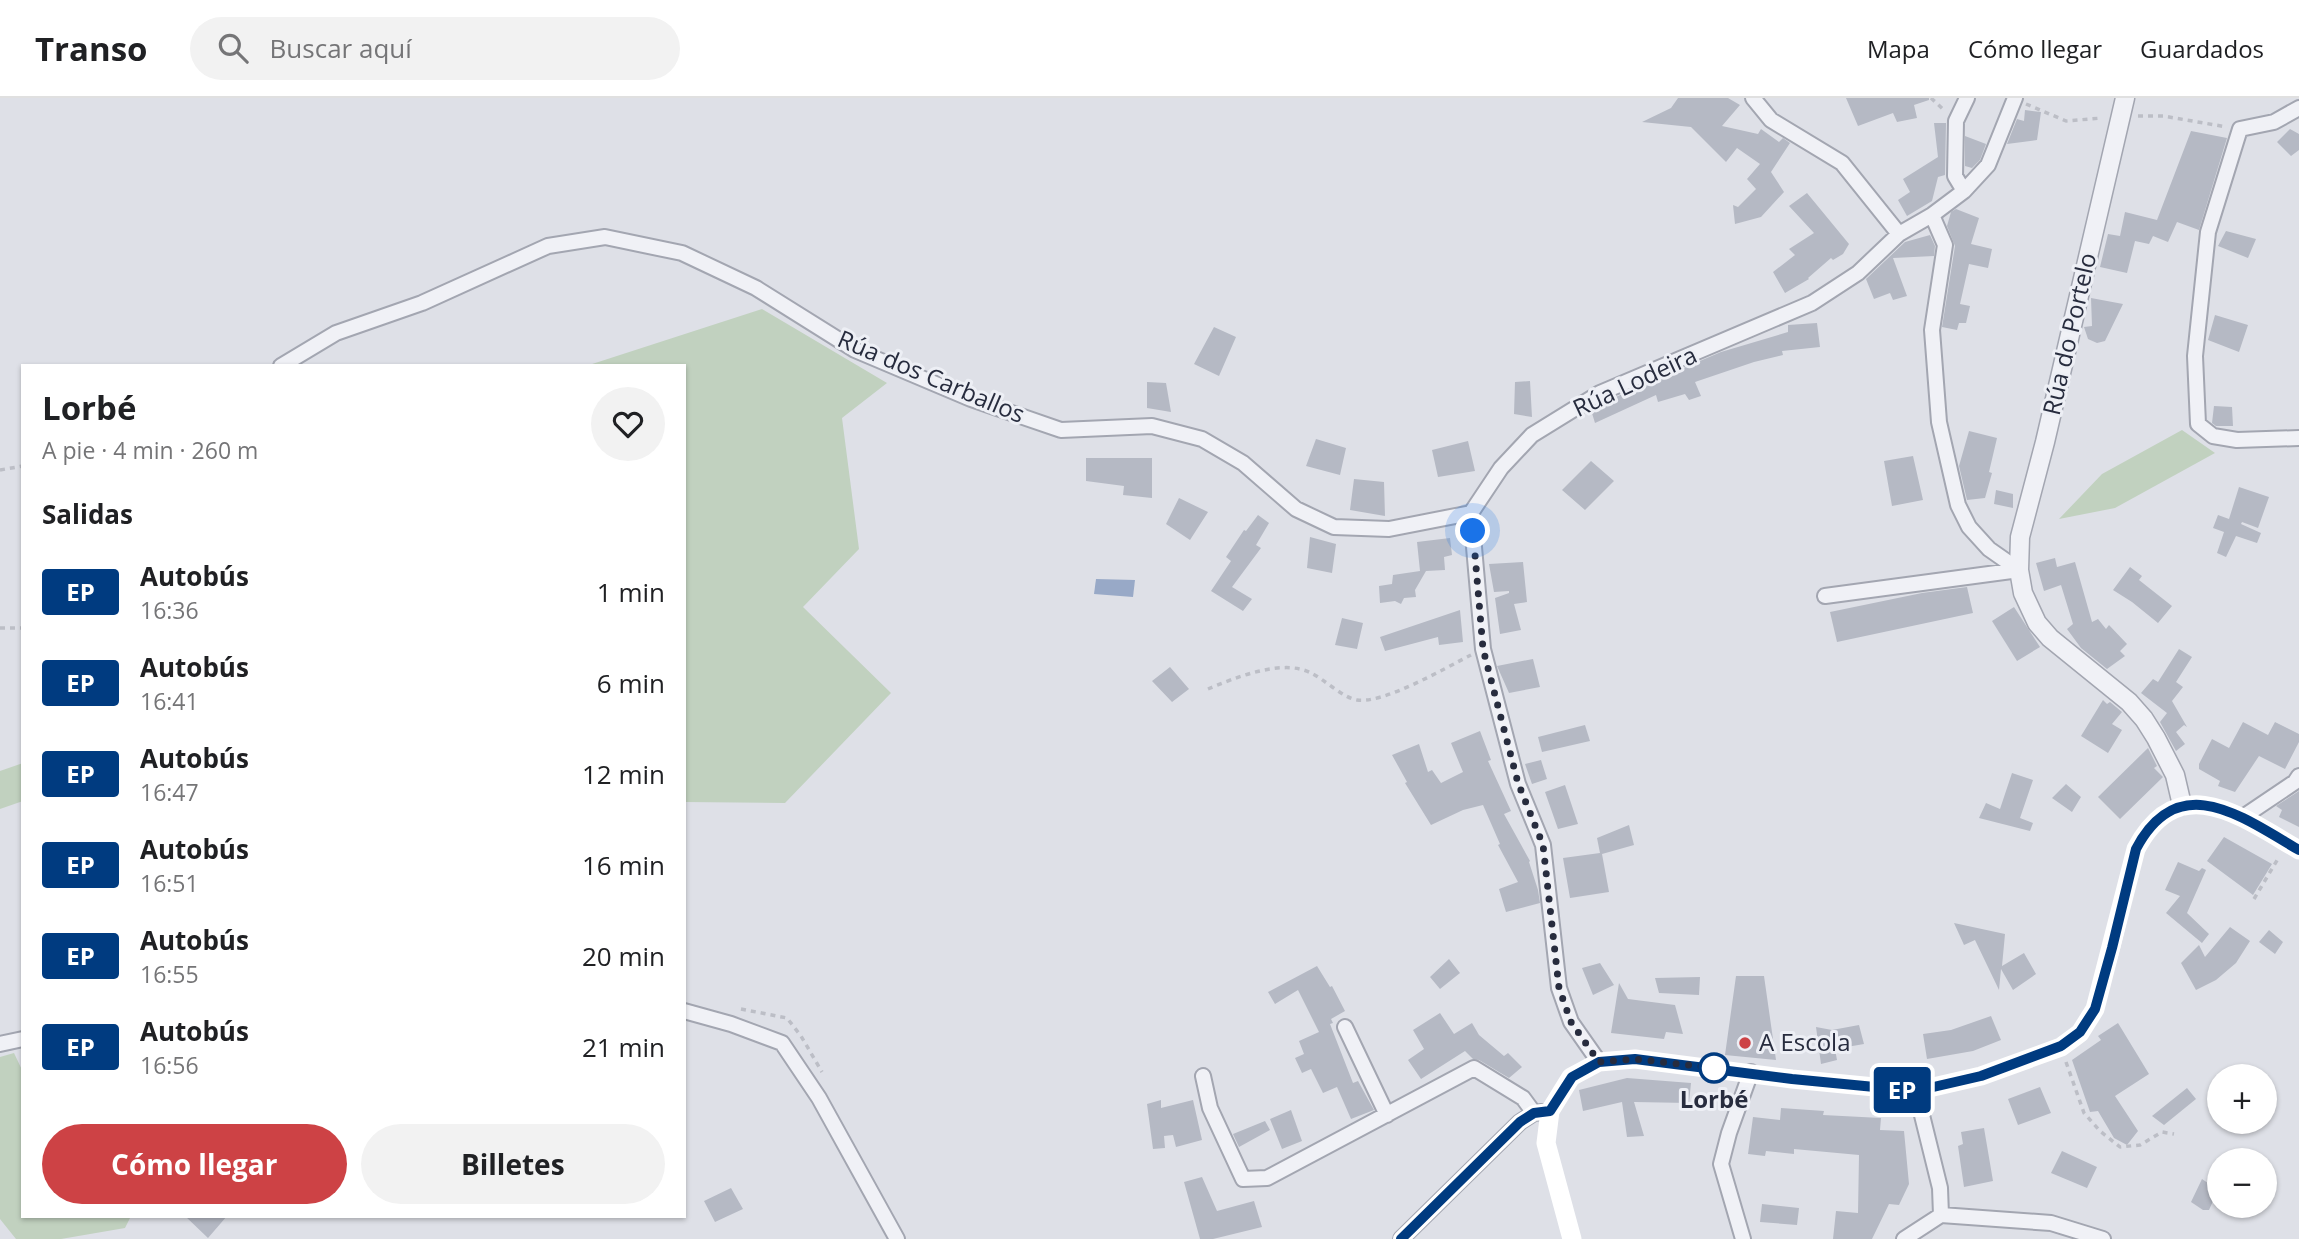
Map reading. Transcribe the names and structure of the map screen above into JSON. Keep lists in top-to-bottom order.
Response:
{
  "streets": {
    "street": ["Rúa do Portelo", "Rúa dos Carballos", "Rúa Lodeira"]
  },
  "crossings": [
    ["Rúa dos Carballos", "Rúa Lodeira"]
  ],
  "places": ["A Escola", "Lorbé"],
  "lines": ["bus line EP"],
  "page": {
    "header": "Transo",
    "search": "Buscar aquí",
    "nav": ["Mapa", "Cómo llegar", "Guardados"],
    "on_map": "EP",
    "heading": [
      ["Lorbé", "A pie · 4 min · 260 m"],
      "Salidas"
    ],
    "list": [
      {
        "mark": "EP",
        "name": "Autobús",
        "note": "16:36",
        "value": "1 min"
      },
      {
        "mark": "EP",
        "name": "Autobús",
        "note": "16:41",
        "value": "6 min"
      },
      {
        "mark": "EP",
        "name": "Autobús",
        "note": "16:47",
        "value": "12 min"
      },
      {
        "mark": "EP",
        "name": "Autobús",
        "note": "16:51",
        "value": "16 min"
      },
      {
        "mark": "EP",
        "name": "Autobús",
        "note": "16:55",
        "value": "20 min"
      },
      {
        "mark": "EP",
        "name": "Autobús",
        "note": "16:56",
        "value": "21 min"
      }
    ],
    "map_buttons": ["+", "−"],
    "buttons": ["Cómo llegar", "Billetes"]
  }
}
